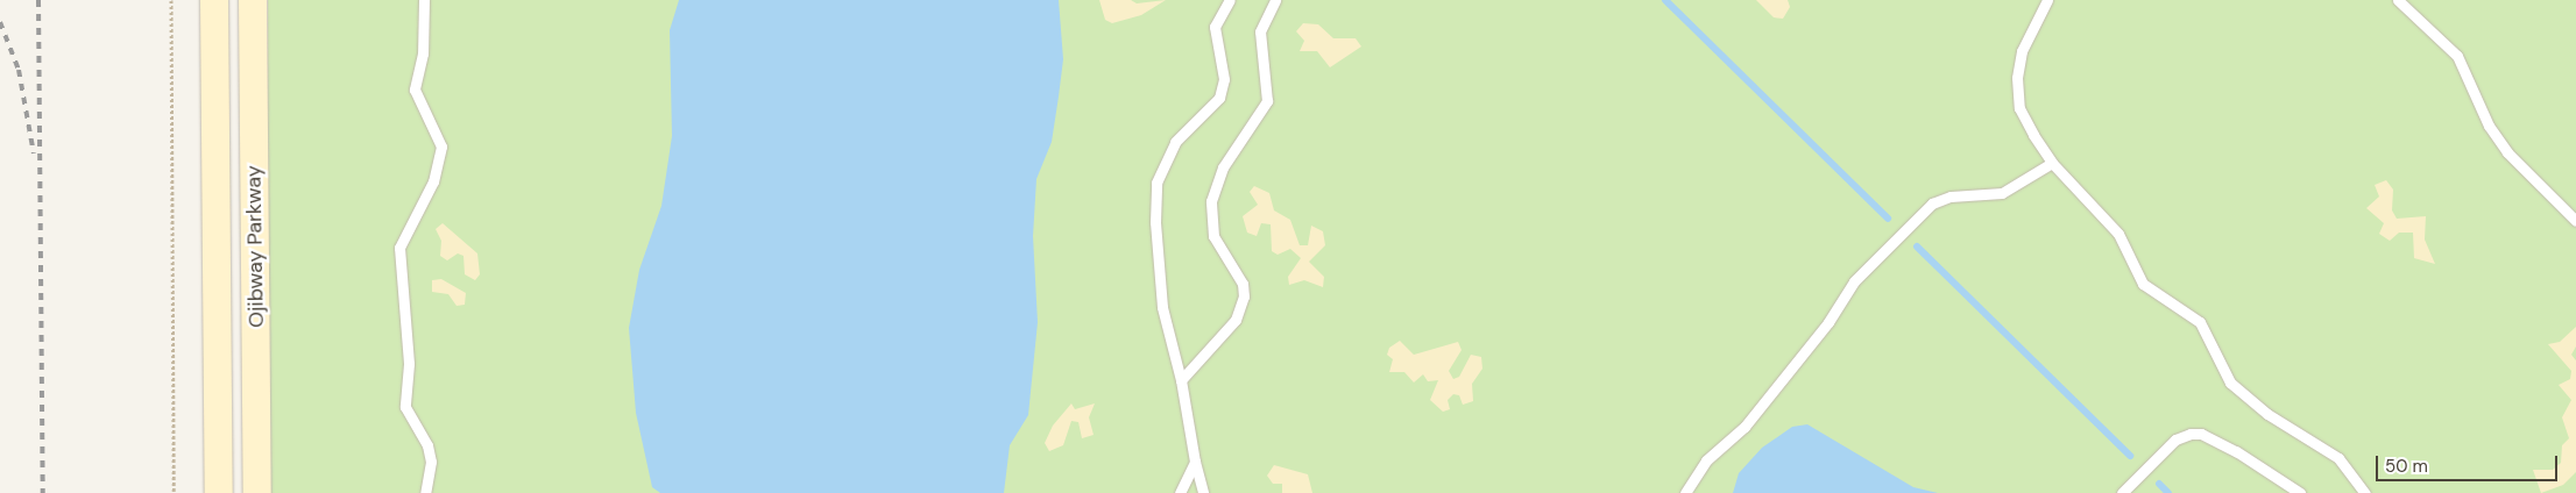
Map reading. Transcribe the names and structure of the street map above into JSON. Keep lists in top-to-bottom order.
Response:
{
  "streets": {
    "main road": ["Ojibway Parkway"]
  },
  "scale_bar": "50 m"
}
